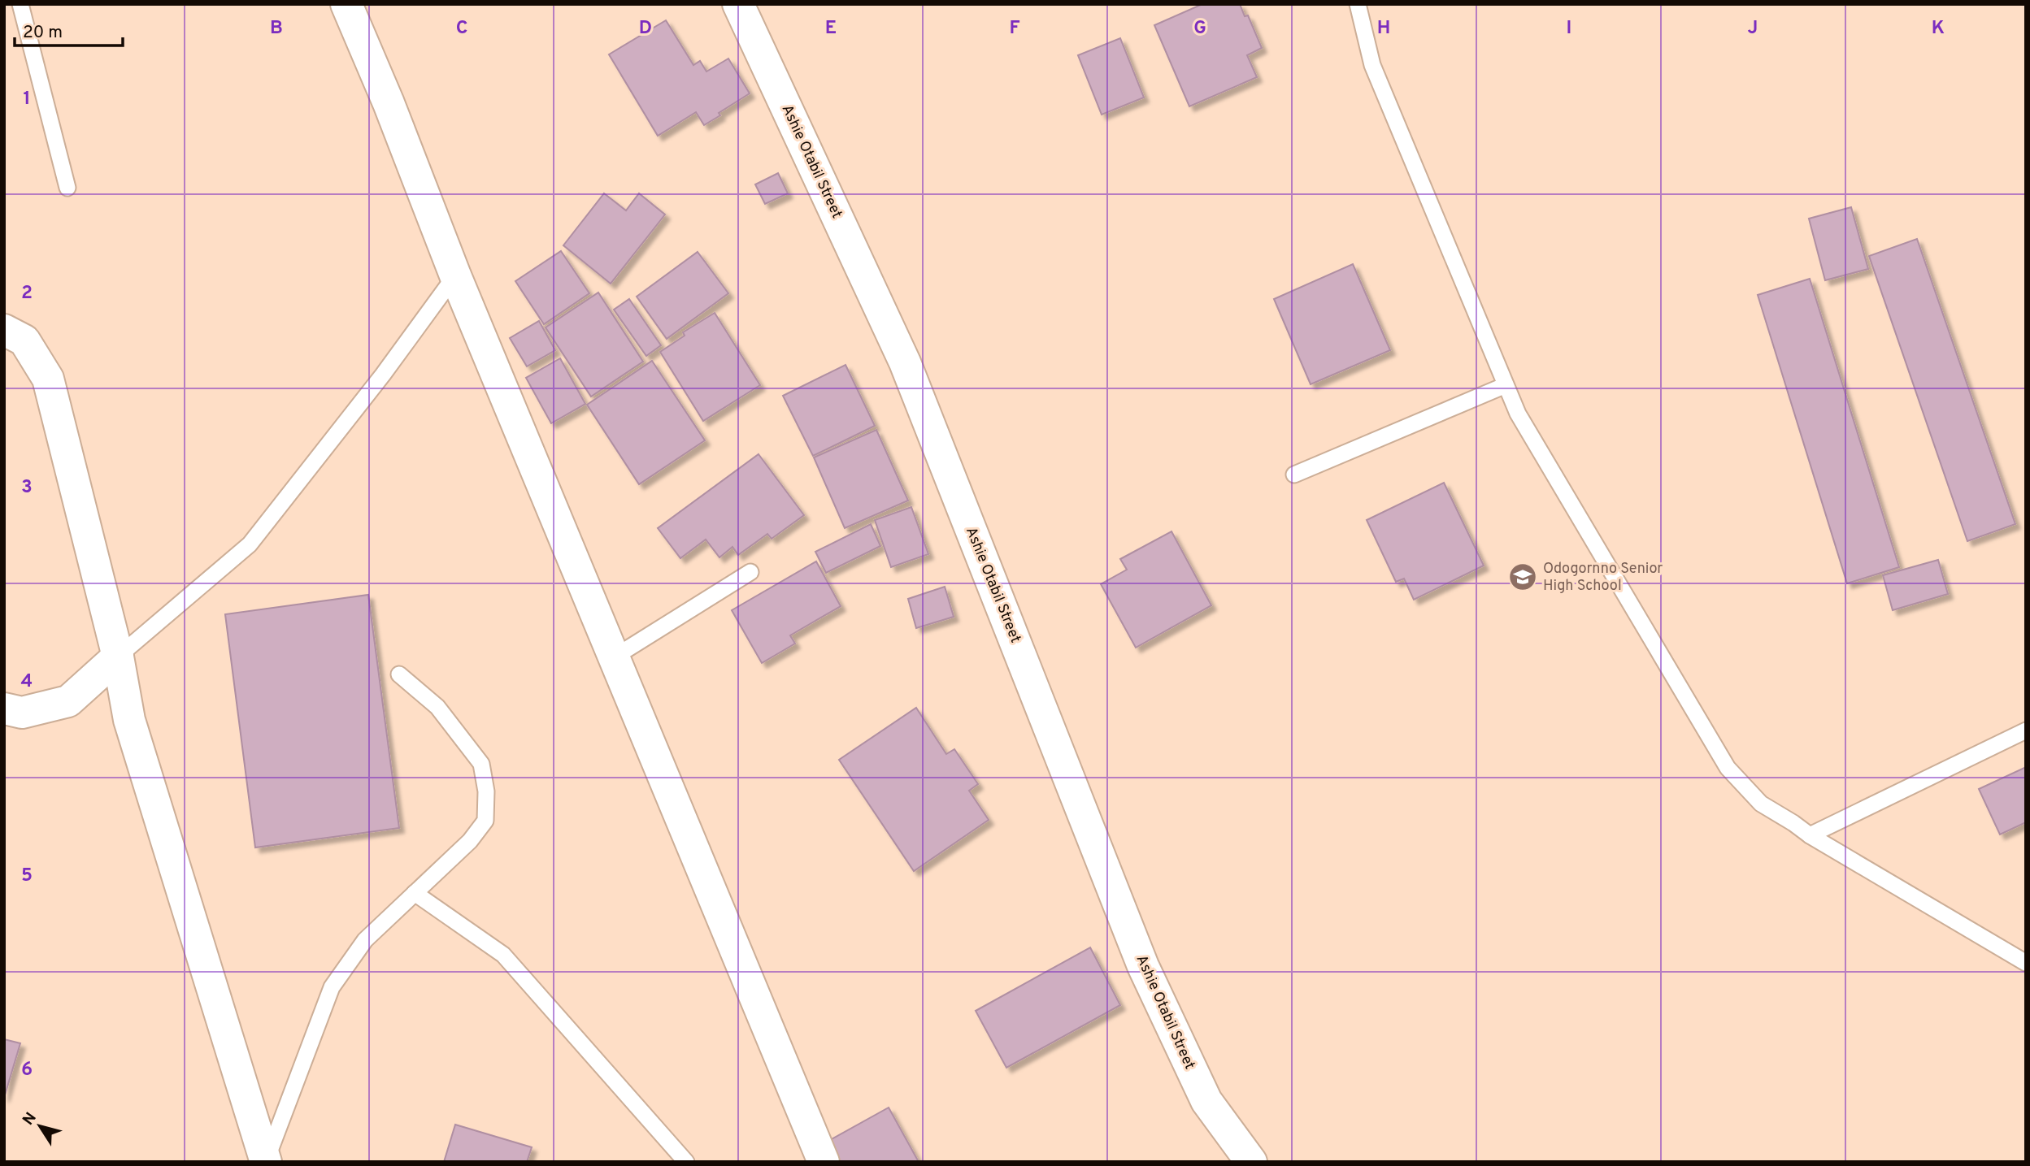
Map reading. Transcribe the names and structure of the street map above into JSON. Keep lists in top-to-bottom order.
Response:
{
  "streets": {
    "street": ["Ashie Otabil Street"]
  },
  "places": {
    "school or university": ["Odogornno Senior High School"]
  },
  "scale_bar": "20 m",
  "north": "top left",
  "grid": {
    "columns": [
      "B",
      "C",
      "D",
      "E",
      "F",
      "G",
      "H",
      "I",
      "J",
      "K"
    ],
    "rows": [
      "1",
      "2",
      "3",
      "4",
      "5",
      "6"
    ]
  }
}
